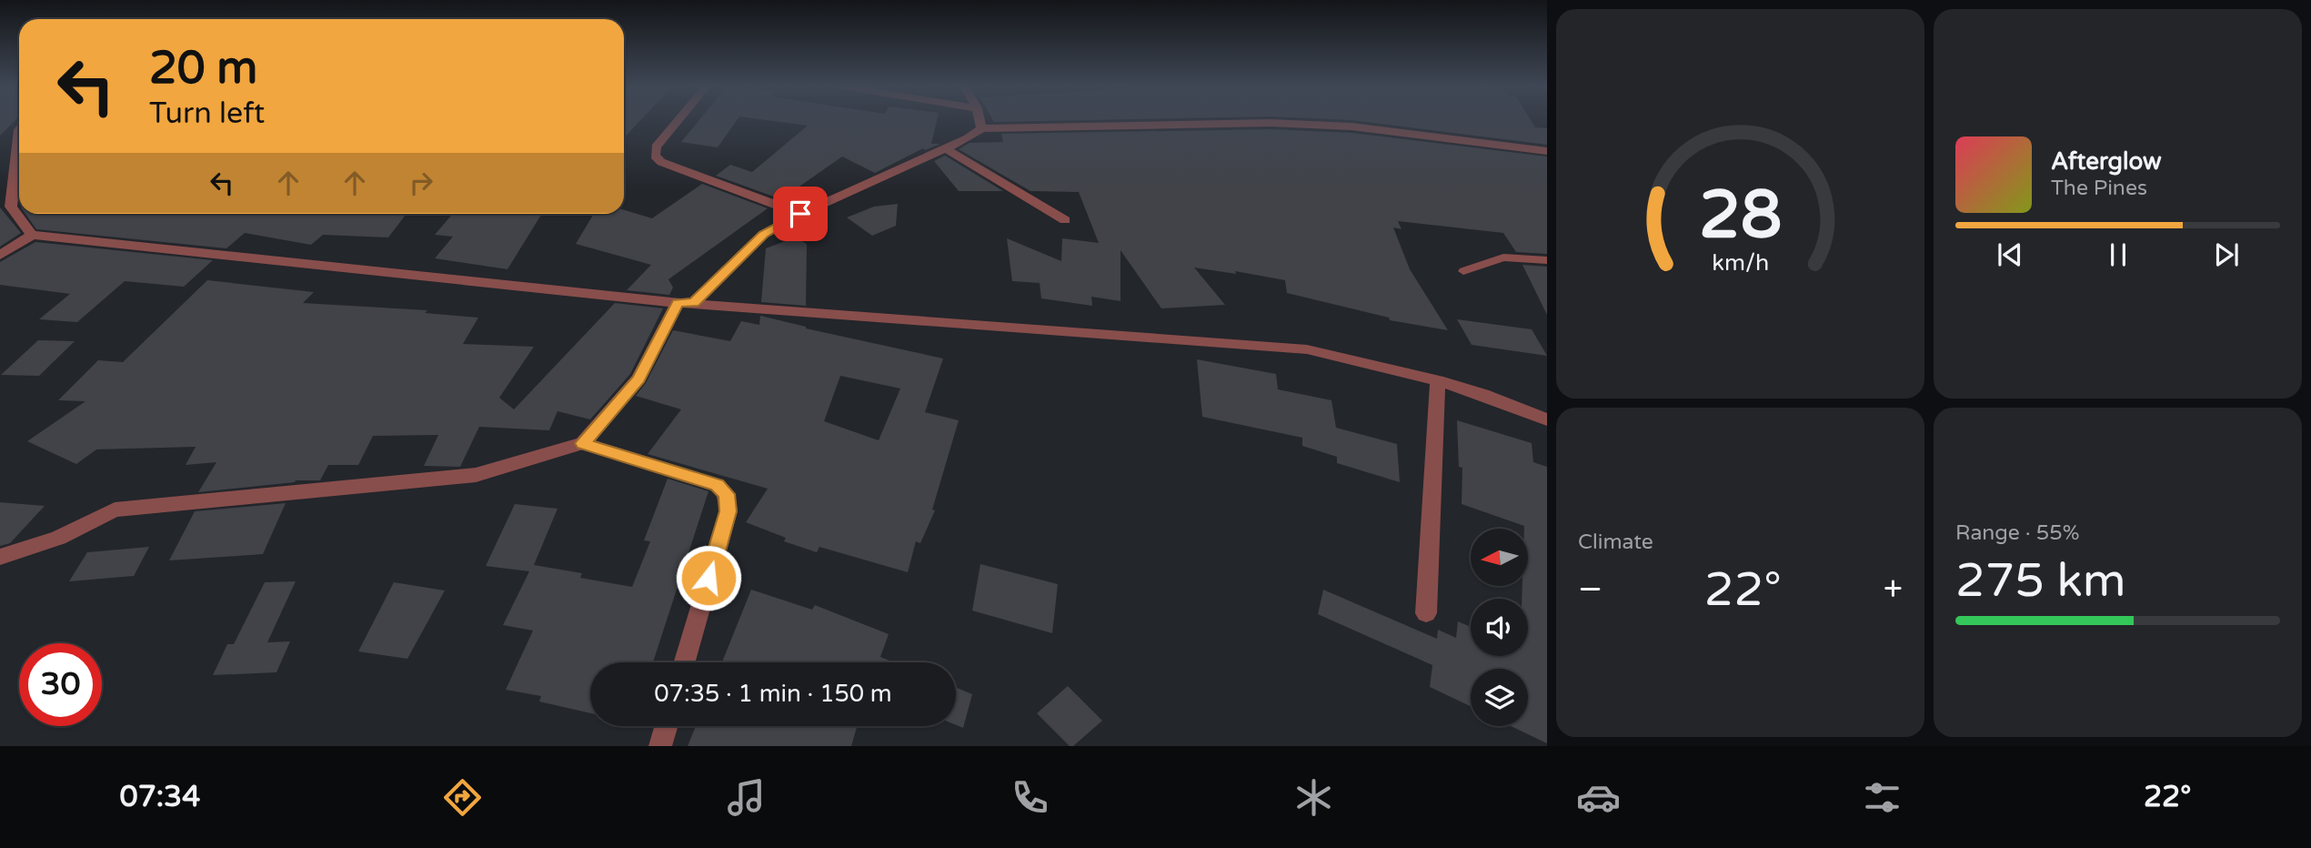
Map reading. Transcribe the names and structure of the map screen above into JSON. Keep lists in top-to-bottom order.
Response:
{
  "north": "left",
  "page": {
    "turn": ["20 m", "Turn left"],
    "song": ["Afterglow", "The Pines"],
    "tile": [
      "Climate",
      ["Range · 55%", "275 km"]
    ],
    "heat": ["−", "22°", "+"],
    "limit": "30",
    "trip": "07:35 · 1 min · 150 m",
    "tabs": ["07:34", "22°"],
    "gauge": ["28", "km/h"]
  }
}
